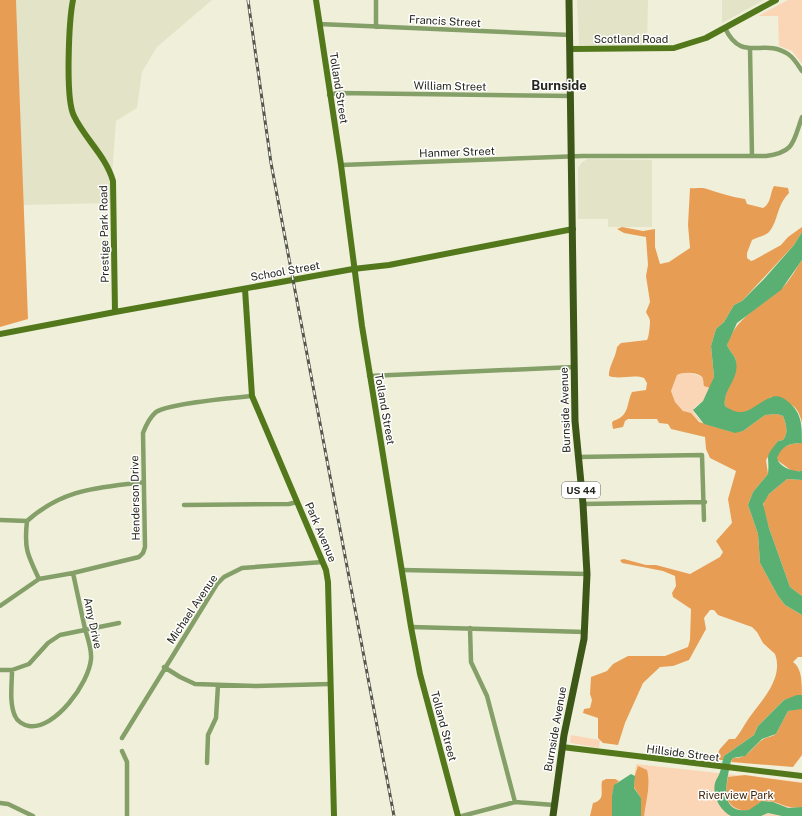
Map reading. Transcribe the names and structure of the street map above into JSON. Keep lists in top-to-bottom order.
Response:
{
  "streets": {
    "main road": [
      "Scotland Road",
      "Tolland Street",
      "Prestige Park Road",
      "School Street",
      "Burnside Avenue",
      "US 44",
      "Park Avenue",
      "Hillside Street"
    ],
    "street": [
      "Francis Street",
      "William Street",
      "Hanmer Street",
      "Henderson Drive",
      "Michael Avenue",
      "Amy Drive"
    ]
  },
  "crossings": [
    ["Francis Street", "Tolland Street"],
    ["Francis Street", "Burnside Avenue"],
    ["Scotland Road", "Burnside Avenue"],
    ["William Street", "Tolland Street"],
    ["William Street", "Burnside Avenue"],
    ["Tolland Street", "Hanmer Street"],
    ["Tolland Street", "School Street"],
    ["Hanmer Street", "Burnside Avenue"],
    ["Prestige Park Road", "School Street"],
    ["School Street", "Burnside Avenue"],
    ["School Street", "Park Avenue"],
    ["Burnside Avenue", "Hillside Street"],
    ["Henderson Drive", "Park Avenue"],
    ["Henderson Drive", "Amy Drive"],
    ["Park Avenue", "Michael Avenue"]
  ],
  "districts": ["Burnside"],
  "parks": ["Riverview Park"]
}
